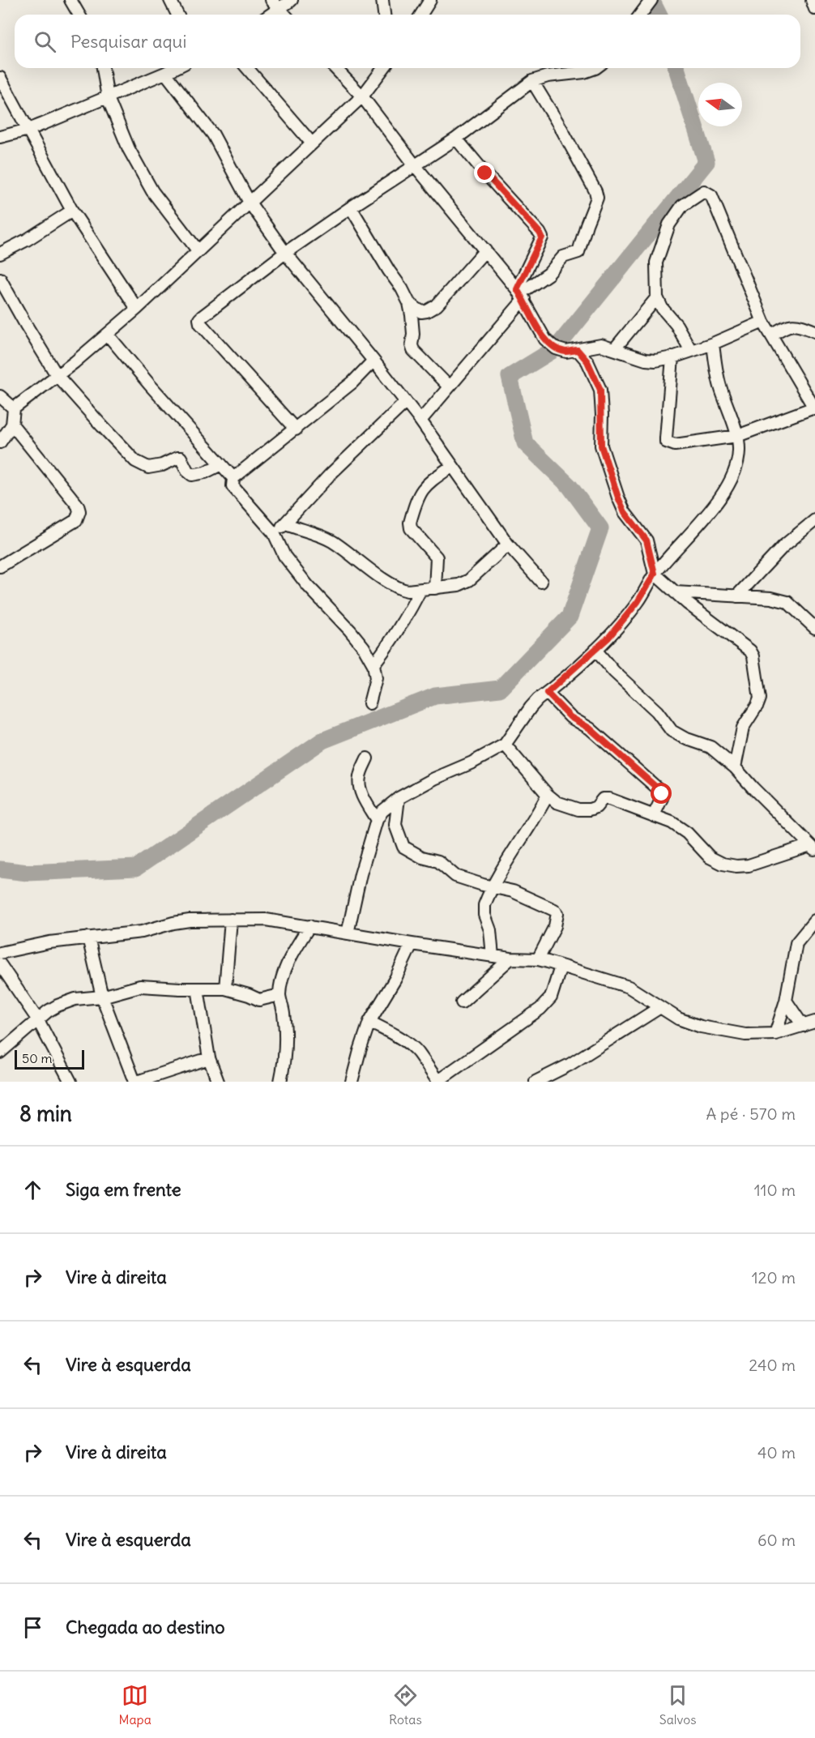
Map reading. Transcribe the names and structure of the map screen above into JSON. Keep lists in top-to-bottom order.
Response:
{
  "scale_bar": "50 m",
  "north": "left",
  "page": {
    "search": "Pesquisar aqui",
    "scale": "50 m",
    "heading": ["8 min", "A pé · 570 m"],
    "list": [
      ["Siga em frente", "110 m"],
      ["Vire à direita", "120 m"],
      ["Vire à esquerda", "240 m"],
      ["Vire à direita", "40 m"],
      ["Vire à esquerda", "60 m"],
      "Chegada ao destino"
    ],
    "nav": ["Mapa", "Rotas", "Salvos"]
  }
}
